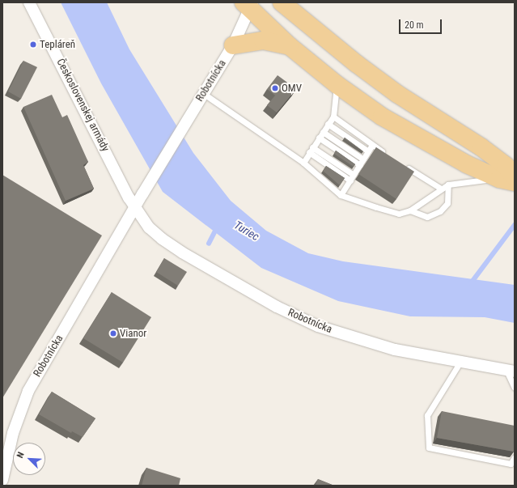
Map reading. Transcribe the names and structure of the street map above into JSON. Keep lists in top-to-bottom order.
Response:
{
  "streets": {
    "street": ["Robotnícka", "Československej armády"]
  },
  "crossings": [
    ["Robotnícka", "Československej armády"]
  ],
  "water": ["Turiec"],
  "places": ["Tepláreň", "OMV", "Vianor"],
  "scale_bar": "20 m",
  "north": "top left"
}
